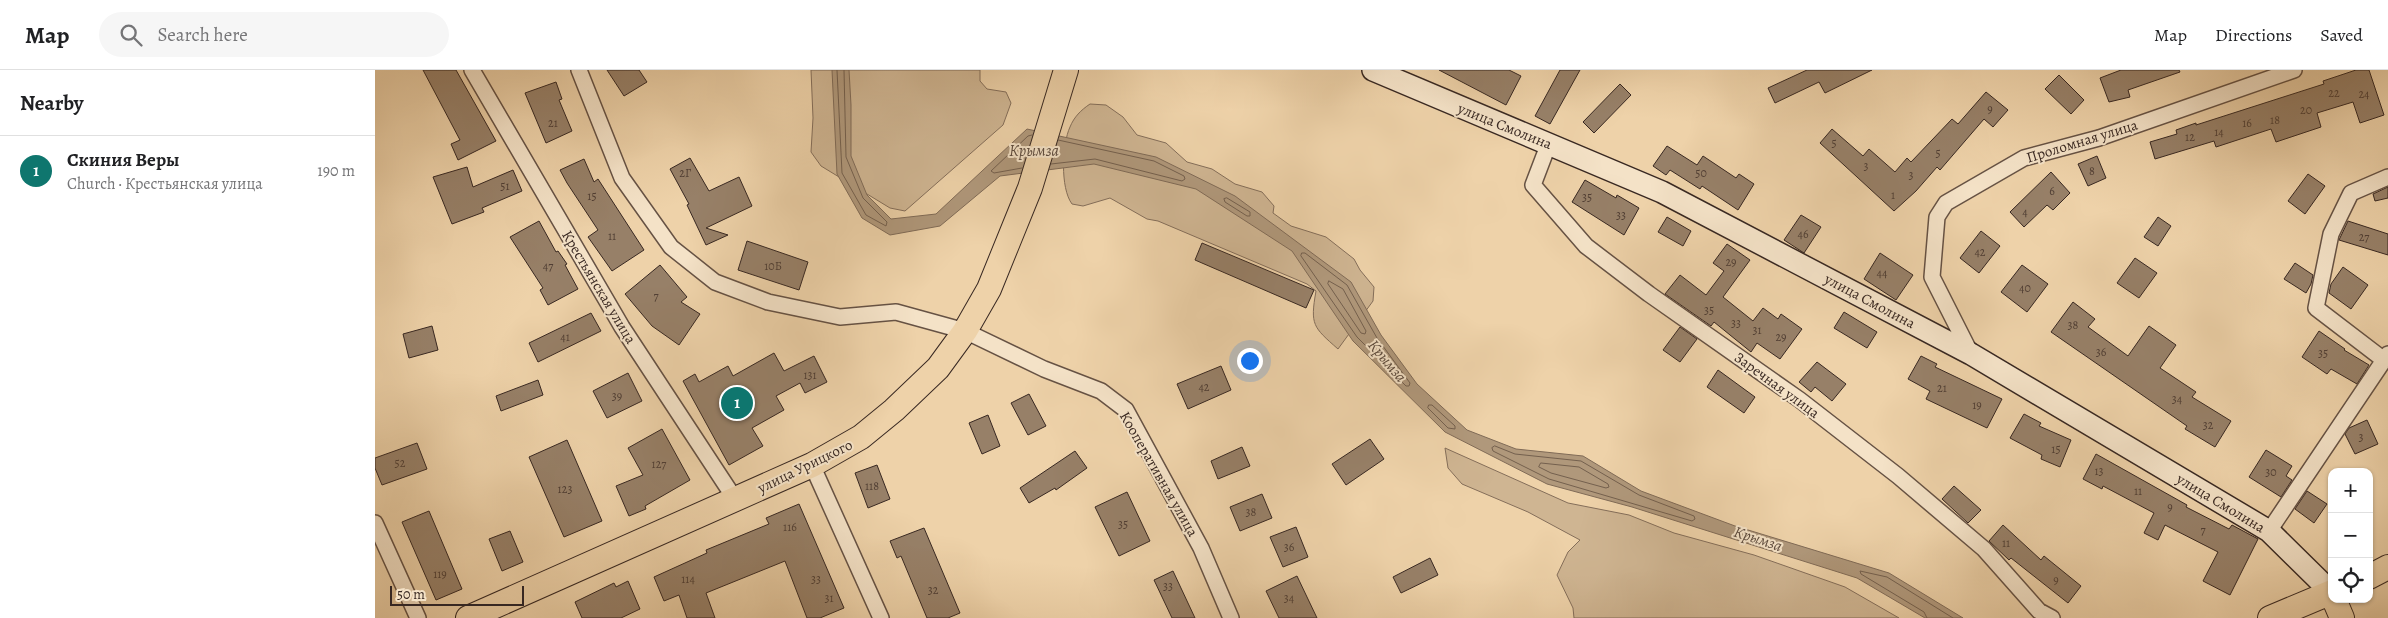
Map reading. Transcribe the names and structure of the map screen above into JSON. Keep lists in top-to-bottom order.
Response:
{
  "streets": {
    "main road": ["улица Урицкого"],
    "street": [
      "улица Смолина",
      "Проломная улица",
      "Крестьянская улица",
      "Заречная улица",
      "Кооперативная улица"
    ]
  },
  "crossings": [
    ["улица Смолина", "Проломная улица"],
    ["улица Смолина", "Заречная улица"],
    ["Крестьянская улица", "улица Урицкого"],
    ["улица Урицкого", "Кооперативная улица"]
  ],
  "water": ["Крымза"],
  "house_numbers": [
    "22",
    "24",
    "9",
    "20",
    "18",
    "21",
    "16",
    "14",
    "12",
    "5",
    "5",
    "3",
    "8",
    "2Г",
    "50",
    "3",
    "51",
    "6",
    "1",
    "15",
    "35",
    "4",
    "33",
    "46",
    "11",
    "27",
    "42",
    "29",
    "47",
    "10Б",
    "44",
    "40",
    "7",
    "35",
    "33",
    "38",
    "31",
    "41",
    "29",
    "36",
    "35",
    "131",
    "42",
    "21",
    "39",
    "34",
    "19",
    "32",
    "3",
    "15",
    "52",
    "127",
    "13",
    "30",
    "118",
    "123",
    "11",
    "9",
    "38",
    "35",
    "116",
    "7",
    "11",
    "36",
    "119",
    "114",
    "33",
    "9",
    "33",
    "32",
    "31",
    "34"
  ],
  "scale_bar": "50 m",
  "page": {
    "header": "Map",
    "search": "Search here",
    "nav": ["Map", "Directions", "Saved"],
    "heading": "Nearby",
    "list": [
      {
        "mark": "1",
        "name": "Скиния Веры",
        "note": "Church · Крестьянская улица",
        "value": "190 m"
      }
    ],
    "pins": "1",
    "map_buttons": ["+", "−"],
    "scale": "50 m"
  }
}
